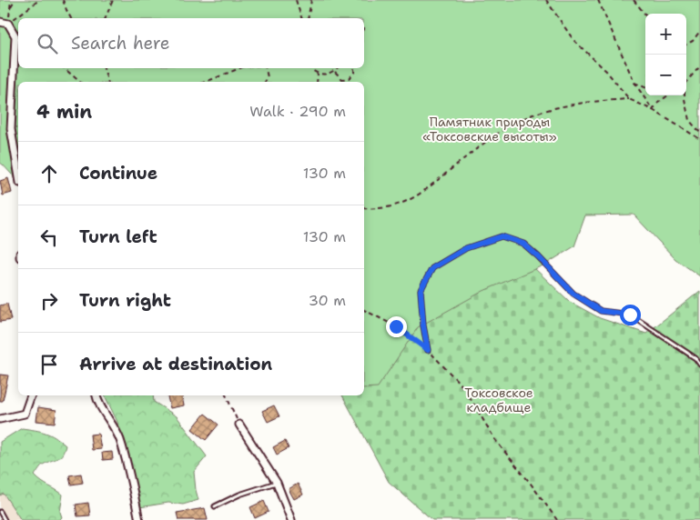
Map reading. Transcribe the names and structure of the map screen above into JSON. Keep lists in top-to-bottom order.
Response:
{
  "parks": ["Памятник природы «Токсовские высоты»", "Токсовское кладбище"],
  "page": {
    "map_buttons": ["+", "−"],
    "search": "Search here",
    "heading": ["4 min", "Walk · 290 m"],
    "list": [
      ["Continue", "130 m"],
      ["Turn left", "130 m"],
      ["Turn right", "30 m"],
      "Arrive at destination"
    ]
  }
}
